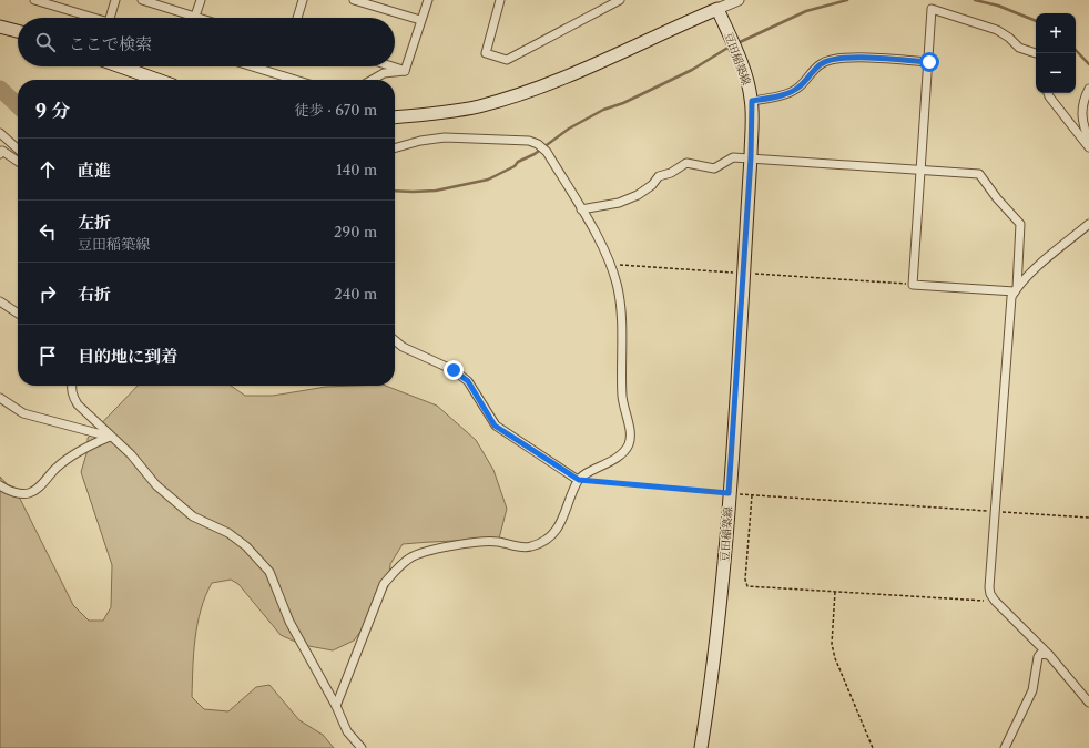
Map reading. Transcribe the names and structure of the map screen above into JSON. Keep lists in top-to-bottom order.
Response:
{
  "streets": {
    "main road": ["豆田稲築線"]
  },
  "page": {
    "map_buttons": ["+", "−"],
    "search": "ここで検索",
    "heading": ["9 分", "徒歩 · 670 m"],
    "list": [
      ["直進", "140 m"],
      ["左折", "豆田稲築線", "290 m"],
      ["右折", "240 m"],
      "目的地に到着"
    ]
  }
}
